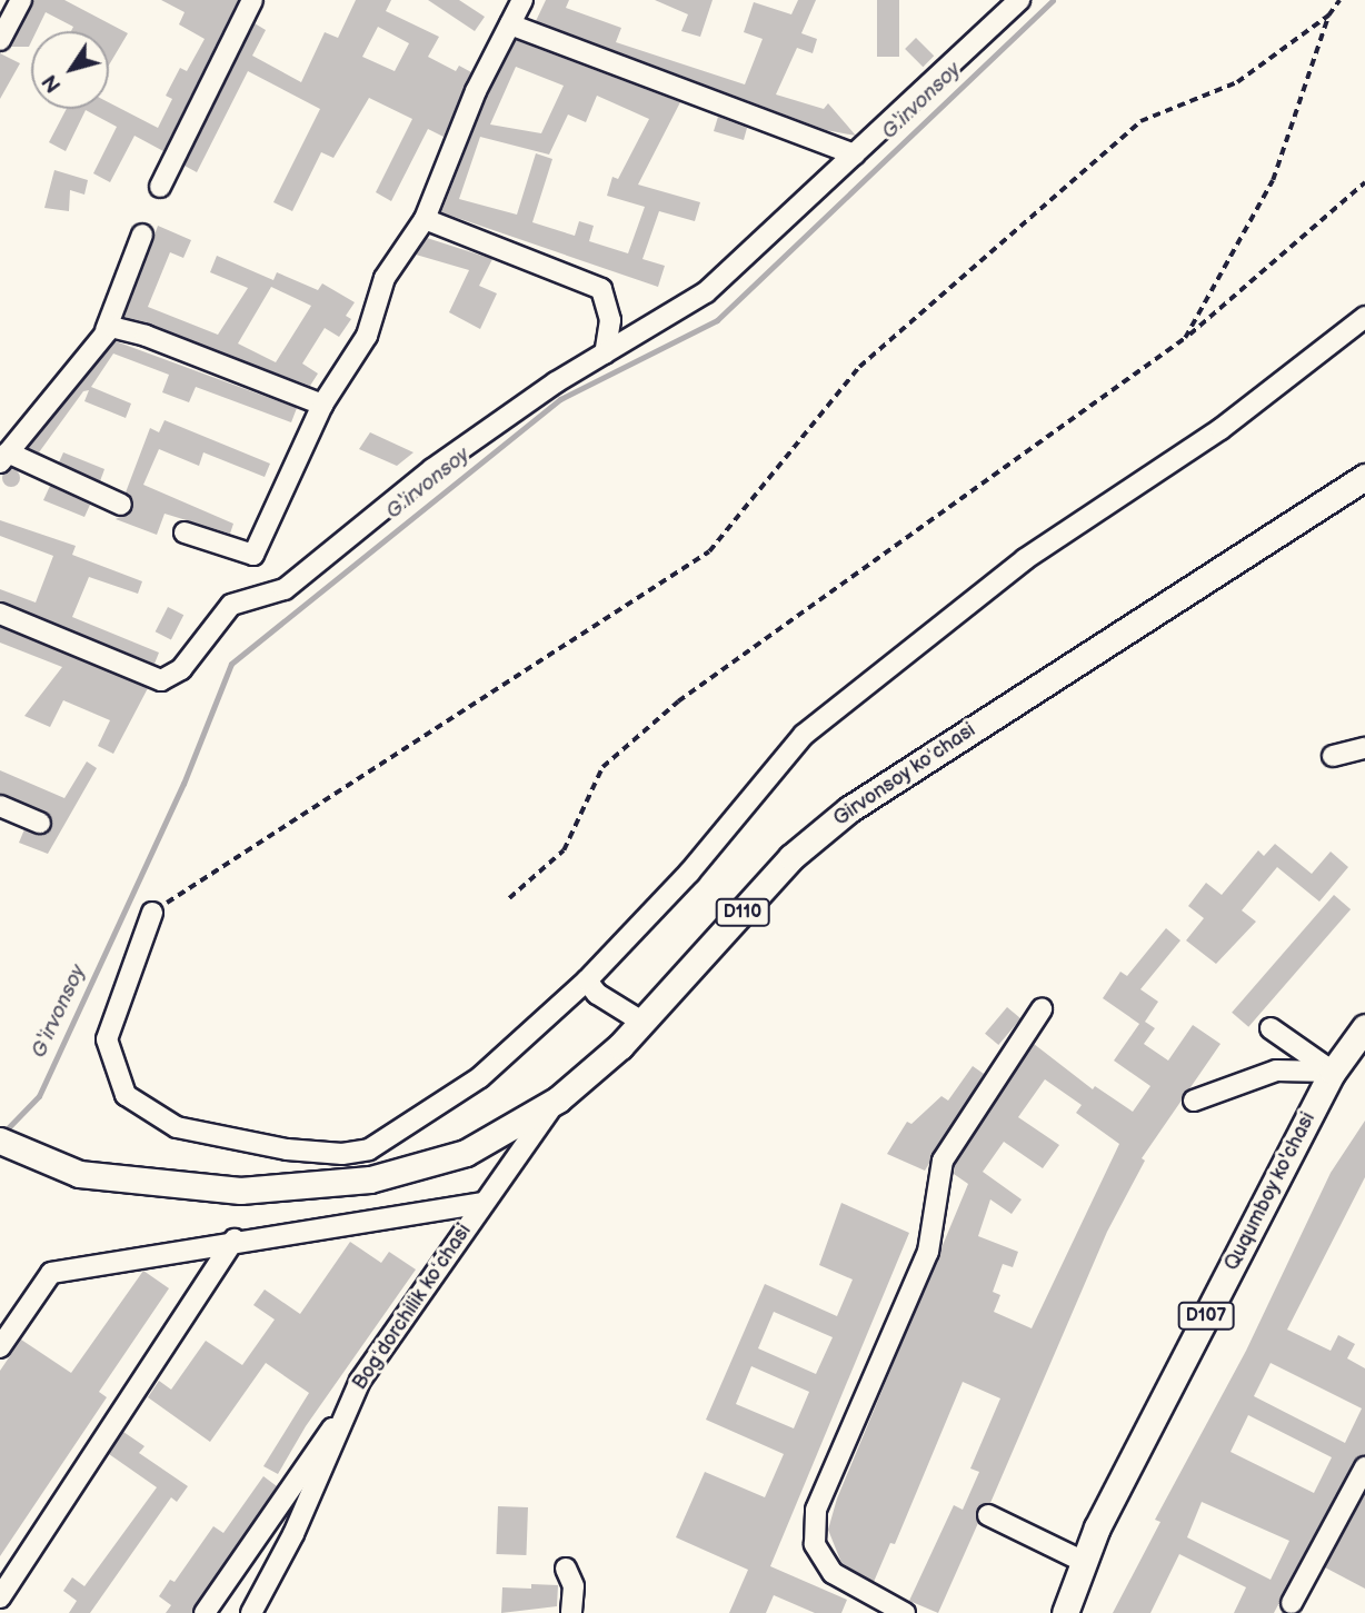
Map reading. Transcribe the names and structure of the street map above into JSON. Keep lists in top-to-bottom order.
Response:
{
  "streets": {
    "main road": [
      "Girvonsoy koʻchasi",
      "D110",
      "Ququmboy ko'chasi",
      "D107"
    ],
    "street": ["Bogʻdorchilik koʻchasi"]
  },
  "crossings": [
    ["Girvonsoy koʻchasi", "Bogʻdorchilik koʻchasi"]
  ],
  "water": ["G‘irvonsoy"],
  "north": "bottom left"
}
